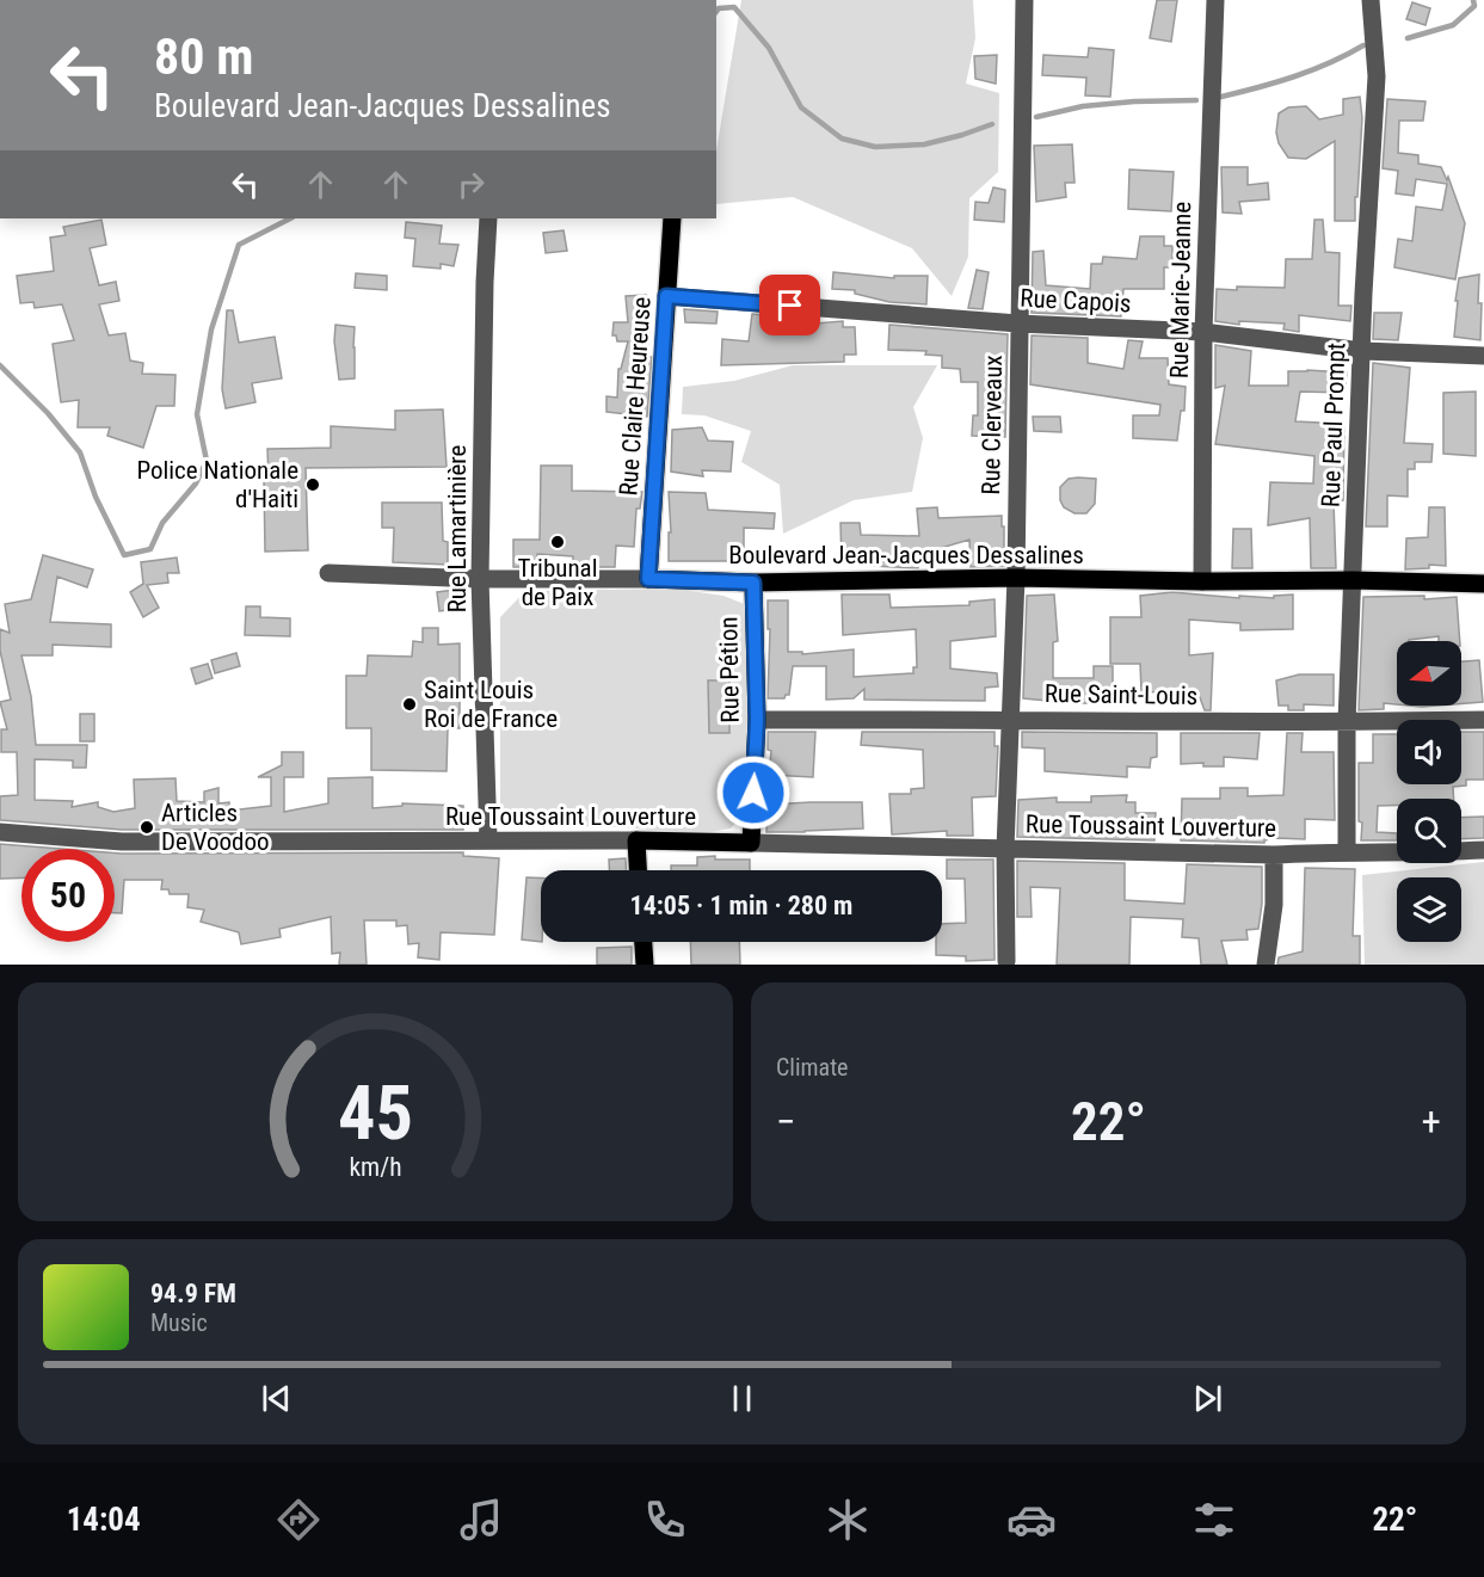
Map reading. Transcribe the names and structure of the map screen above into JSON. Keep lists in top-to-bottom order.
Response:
{
  "streets": {
    "main road": [
      "Rue Claire Heureuse",
      "Boulevard Jean-Jacques Dessalines",
      "Rue Pétion",
      "Rue Toussaint Louverture"
    ],
    "street": [
      "Rue Marie-Jeanne",
      "Rue Capois",
      "Rue Clerveaux",
      "Rue Paul Prompt",
      "Rue Lamartinière",
      "Rue Saint-Louis"
    ]
  },
  "crossings": [
    ["Rue Marie-Jeanne", "Rue Capois"],
    ["Rue Marie-Jeanne", "Boulevard Jean-Jacques Dessalines"],
    ["Rue Capois", "Rue Claire Heureuse"],
    ["Rue Capois", "Rue Clerveaux"],
    ["Rue Capois", "Rue Paul Prompt"],
    ["Rue Claire Heureuse", "Boulevard Jean-Jacques Dessalines"],
    ["Rue Clerveaux", "Boulevard Jean-Jacques Dessalines"],
    ["Rue Clerveaux", "Rue Saint-Louis"],
    ["Rue Clerveaux", "Rue Toussaint Louverture"],
    ["Rue Paul Prompt", "Boulevard Jean-Jacques Dessalines"],
    ["Rue Paul Prompt", "Rue Saint-Louis"],
    ["Rue Paul Prompt", "Rue Toussaint Louverture"],
    ["Rue Lamartinière", "Boulevard Jean-Jacques Dessalines"],
    ["Rue Lamartinière", "Rue Toussaint Louverture"],
    ["Boulevard Jean-Jacques Dessalines", "Rue Pétion"],
    ["Rue Pétion", "Rue Saint-Louis"],
    ["Rue Pétion", "Rue Toussaint Louverture"]
  ],
  "places": [
    "Police Nationale d'Haiti",
    "Tribunal de Paix",
    "Saint Louis Roi de France",
    "Articles De Voodoo"
  ],
  "north": "left",
  "page": {
    "turn": ["80 m", "Boulevard Jean-Jacques Dessalines"],
    "limit": "50",
    "trip": "14:05 · 1 min · 280 m",
    "tile": "Climate",
    "heat": ["−", "22°", "+"],
    "song": ["94.9 FM", "Music"],
    "tabs": ["14:04", "22°"],
    "gauge": ["45", "km/h"]
  }
}
